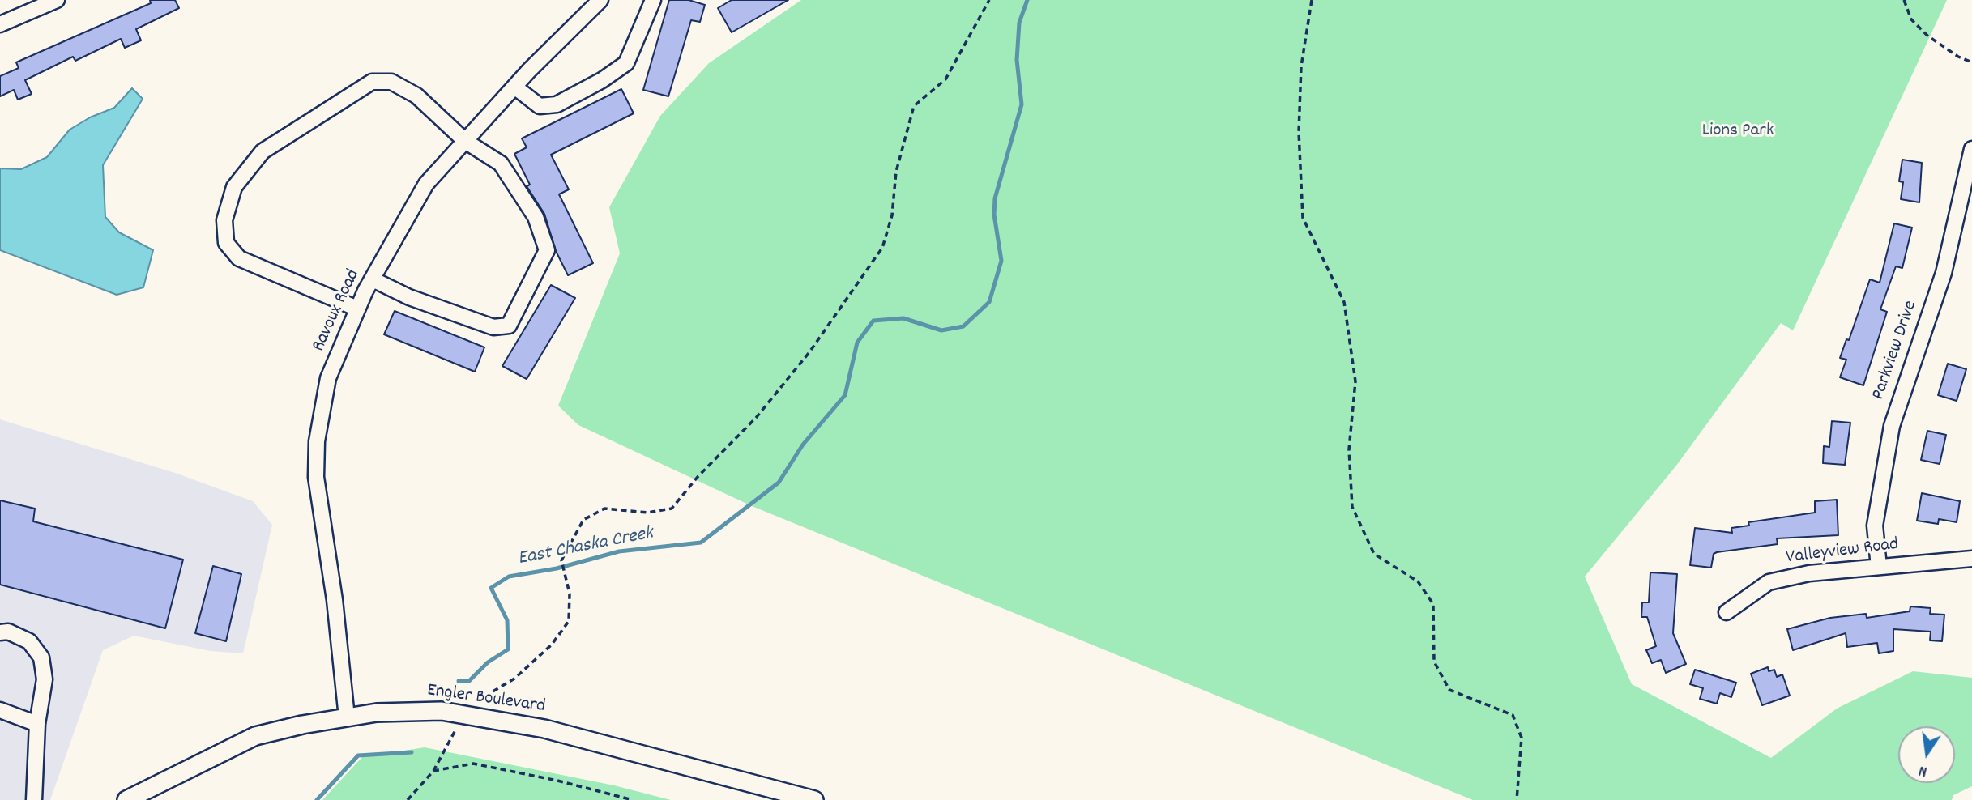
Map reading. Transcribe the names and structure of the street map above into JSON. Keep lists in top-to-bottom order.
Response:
{
  "streets": {
    "main road": ["Engler Boulevard"],
    "street": ["Ravoux Road", "Parkview Drive", "Valleyview Road"]
  },
  "crossings": [
    ["Ravoux Road", "Engler Boulevard"],
    ["Parkview Drive", "Valleyview Road"]
  ],
  "water": ["East Chaska Creek"],
  "parks": ["Lions Park"],
  "north": "bottom"
}
